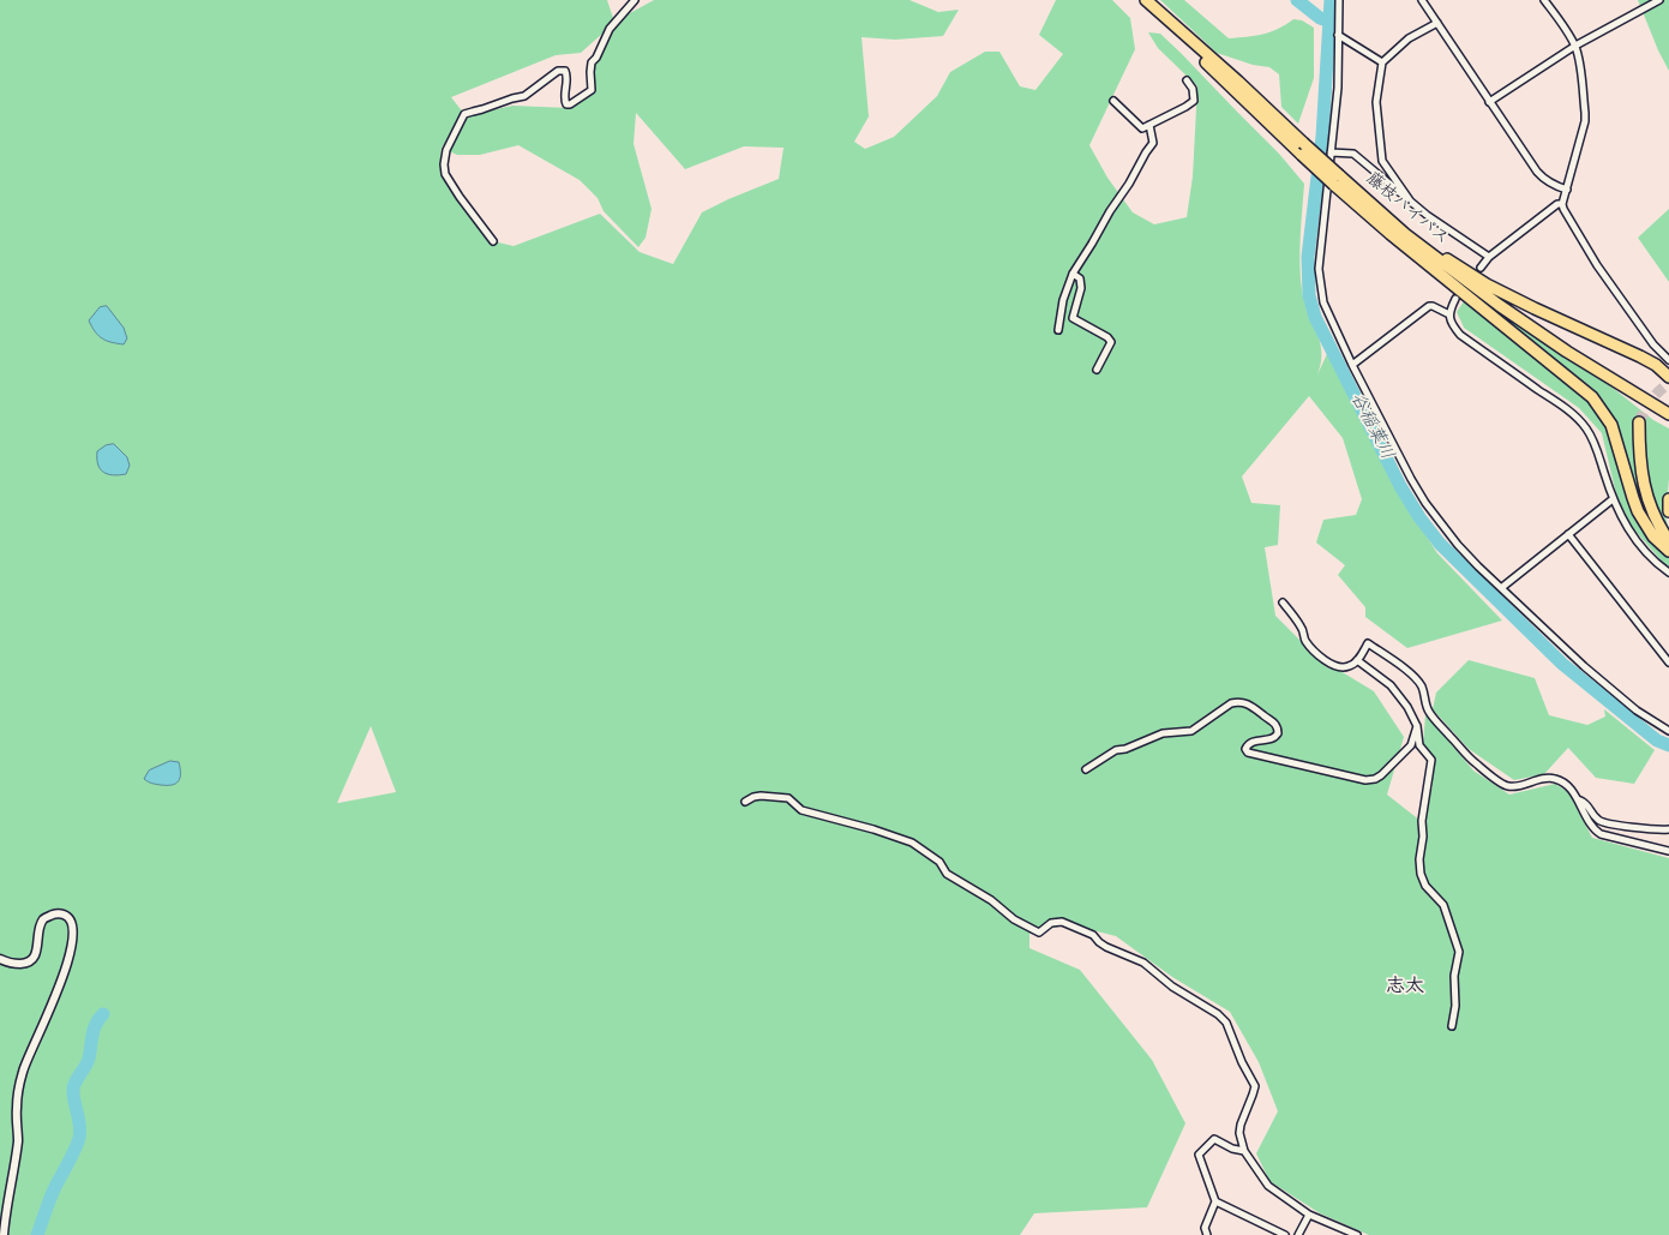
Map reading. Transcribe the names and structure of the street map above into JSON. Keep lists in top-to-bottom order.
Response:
{
  "streets": {
    "highway": ["藤枝バイパス"]
  },
  "districts": ["志太"],
  "water": ["谷稲葉川"]
}
